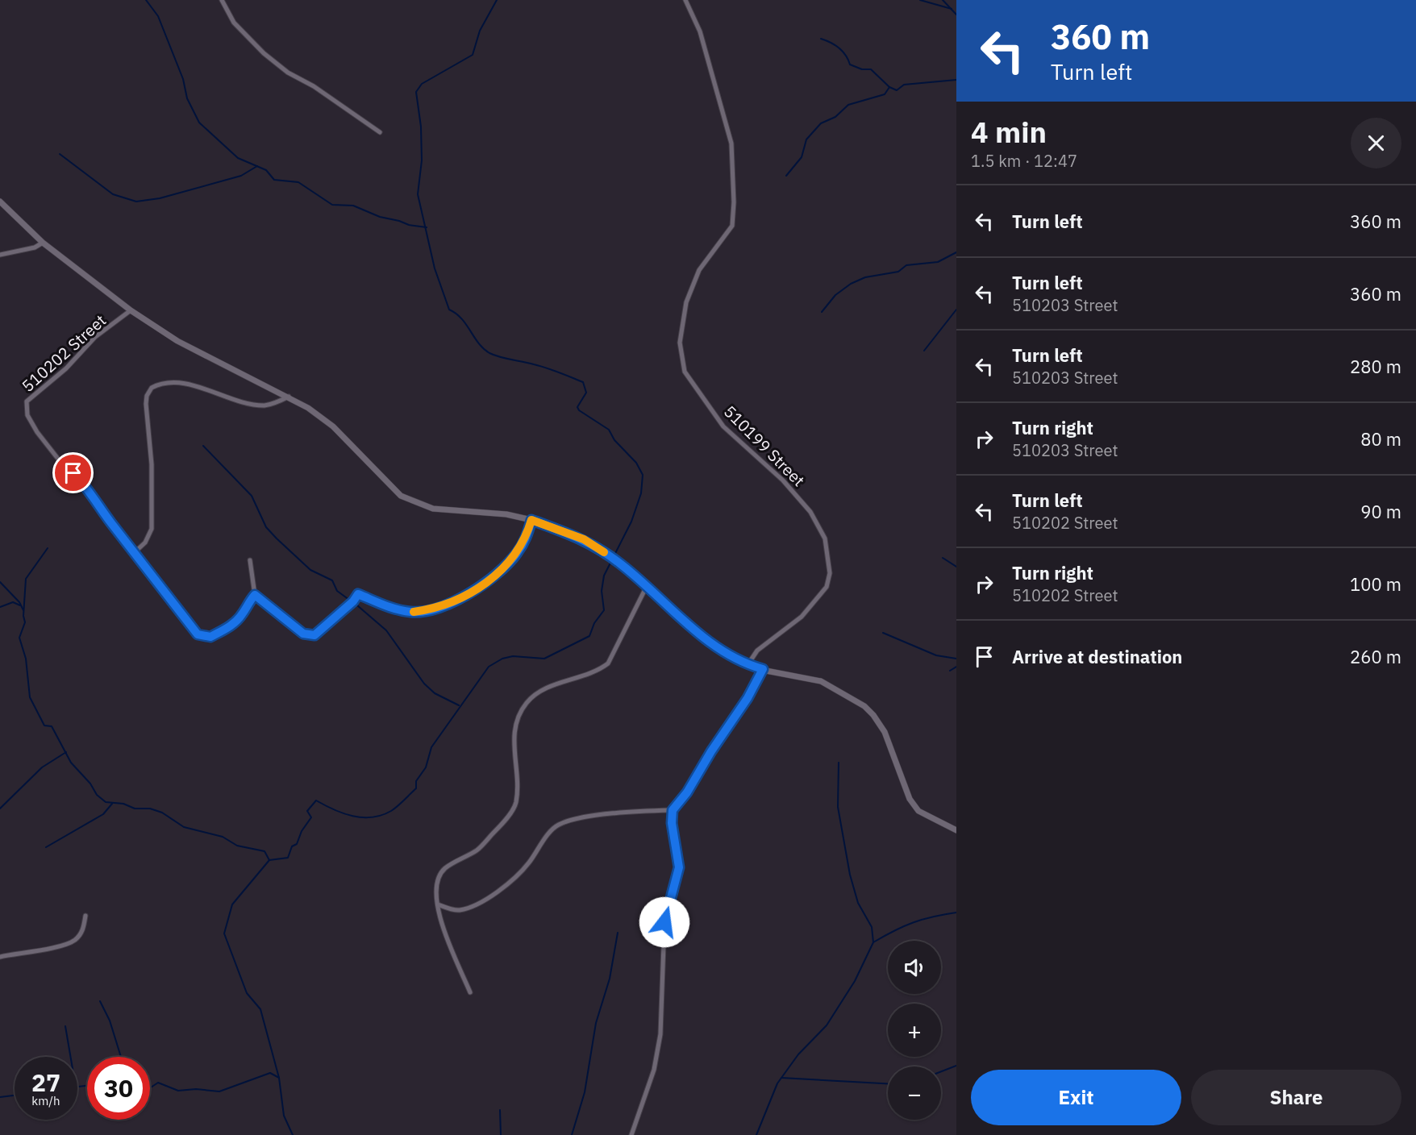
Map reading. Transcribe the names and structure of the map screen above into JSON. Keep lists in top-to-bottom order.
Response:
{
  "streets": {
    "street": ["510202 Street", "510199 Street"]
  },
  "page": {
    "turn": ["360 m", "Turn left"],
    "heading": ["4 min", "1.5 km · 12:47"],
    "list": [
      {
        "name": "Turn left",
        "value": "360 m"
      },
      {
        "name": "Turn left",
        "note": "510203 Street",
        "value": "360 m"
      },
      {
        "name": "Turn left",
        "note": "510203 Street",
        "value": "280 m"
      },
      {
        "name": "Turn right",
        "note": "510203 Street",
        "value": "80 m"
      },
      {
        "name": "Turn left",
        "note": "510202 Street",
        "value": "90 m"
      },
      {
        "name": "Turn right",
        "note": "510202 Street",
        "value": "100 m"
      },
      {
        "name": "Arrive at destination",
        "value": "260 m"
      }
    ],
    "map_buttons": ["+", "−"],
    "speed": "27 km/h",
    "limit": "30",
    "buttons": ["Exit", "Share"]
  }
}
